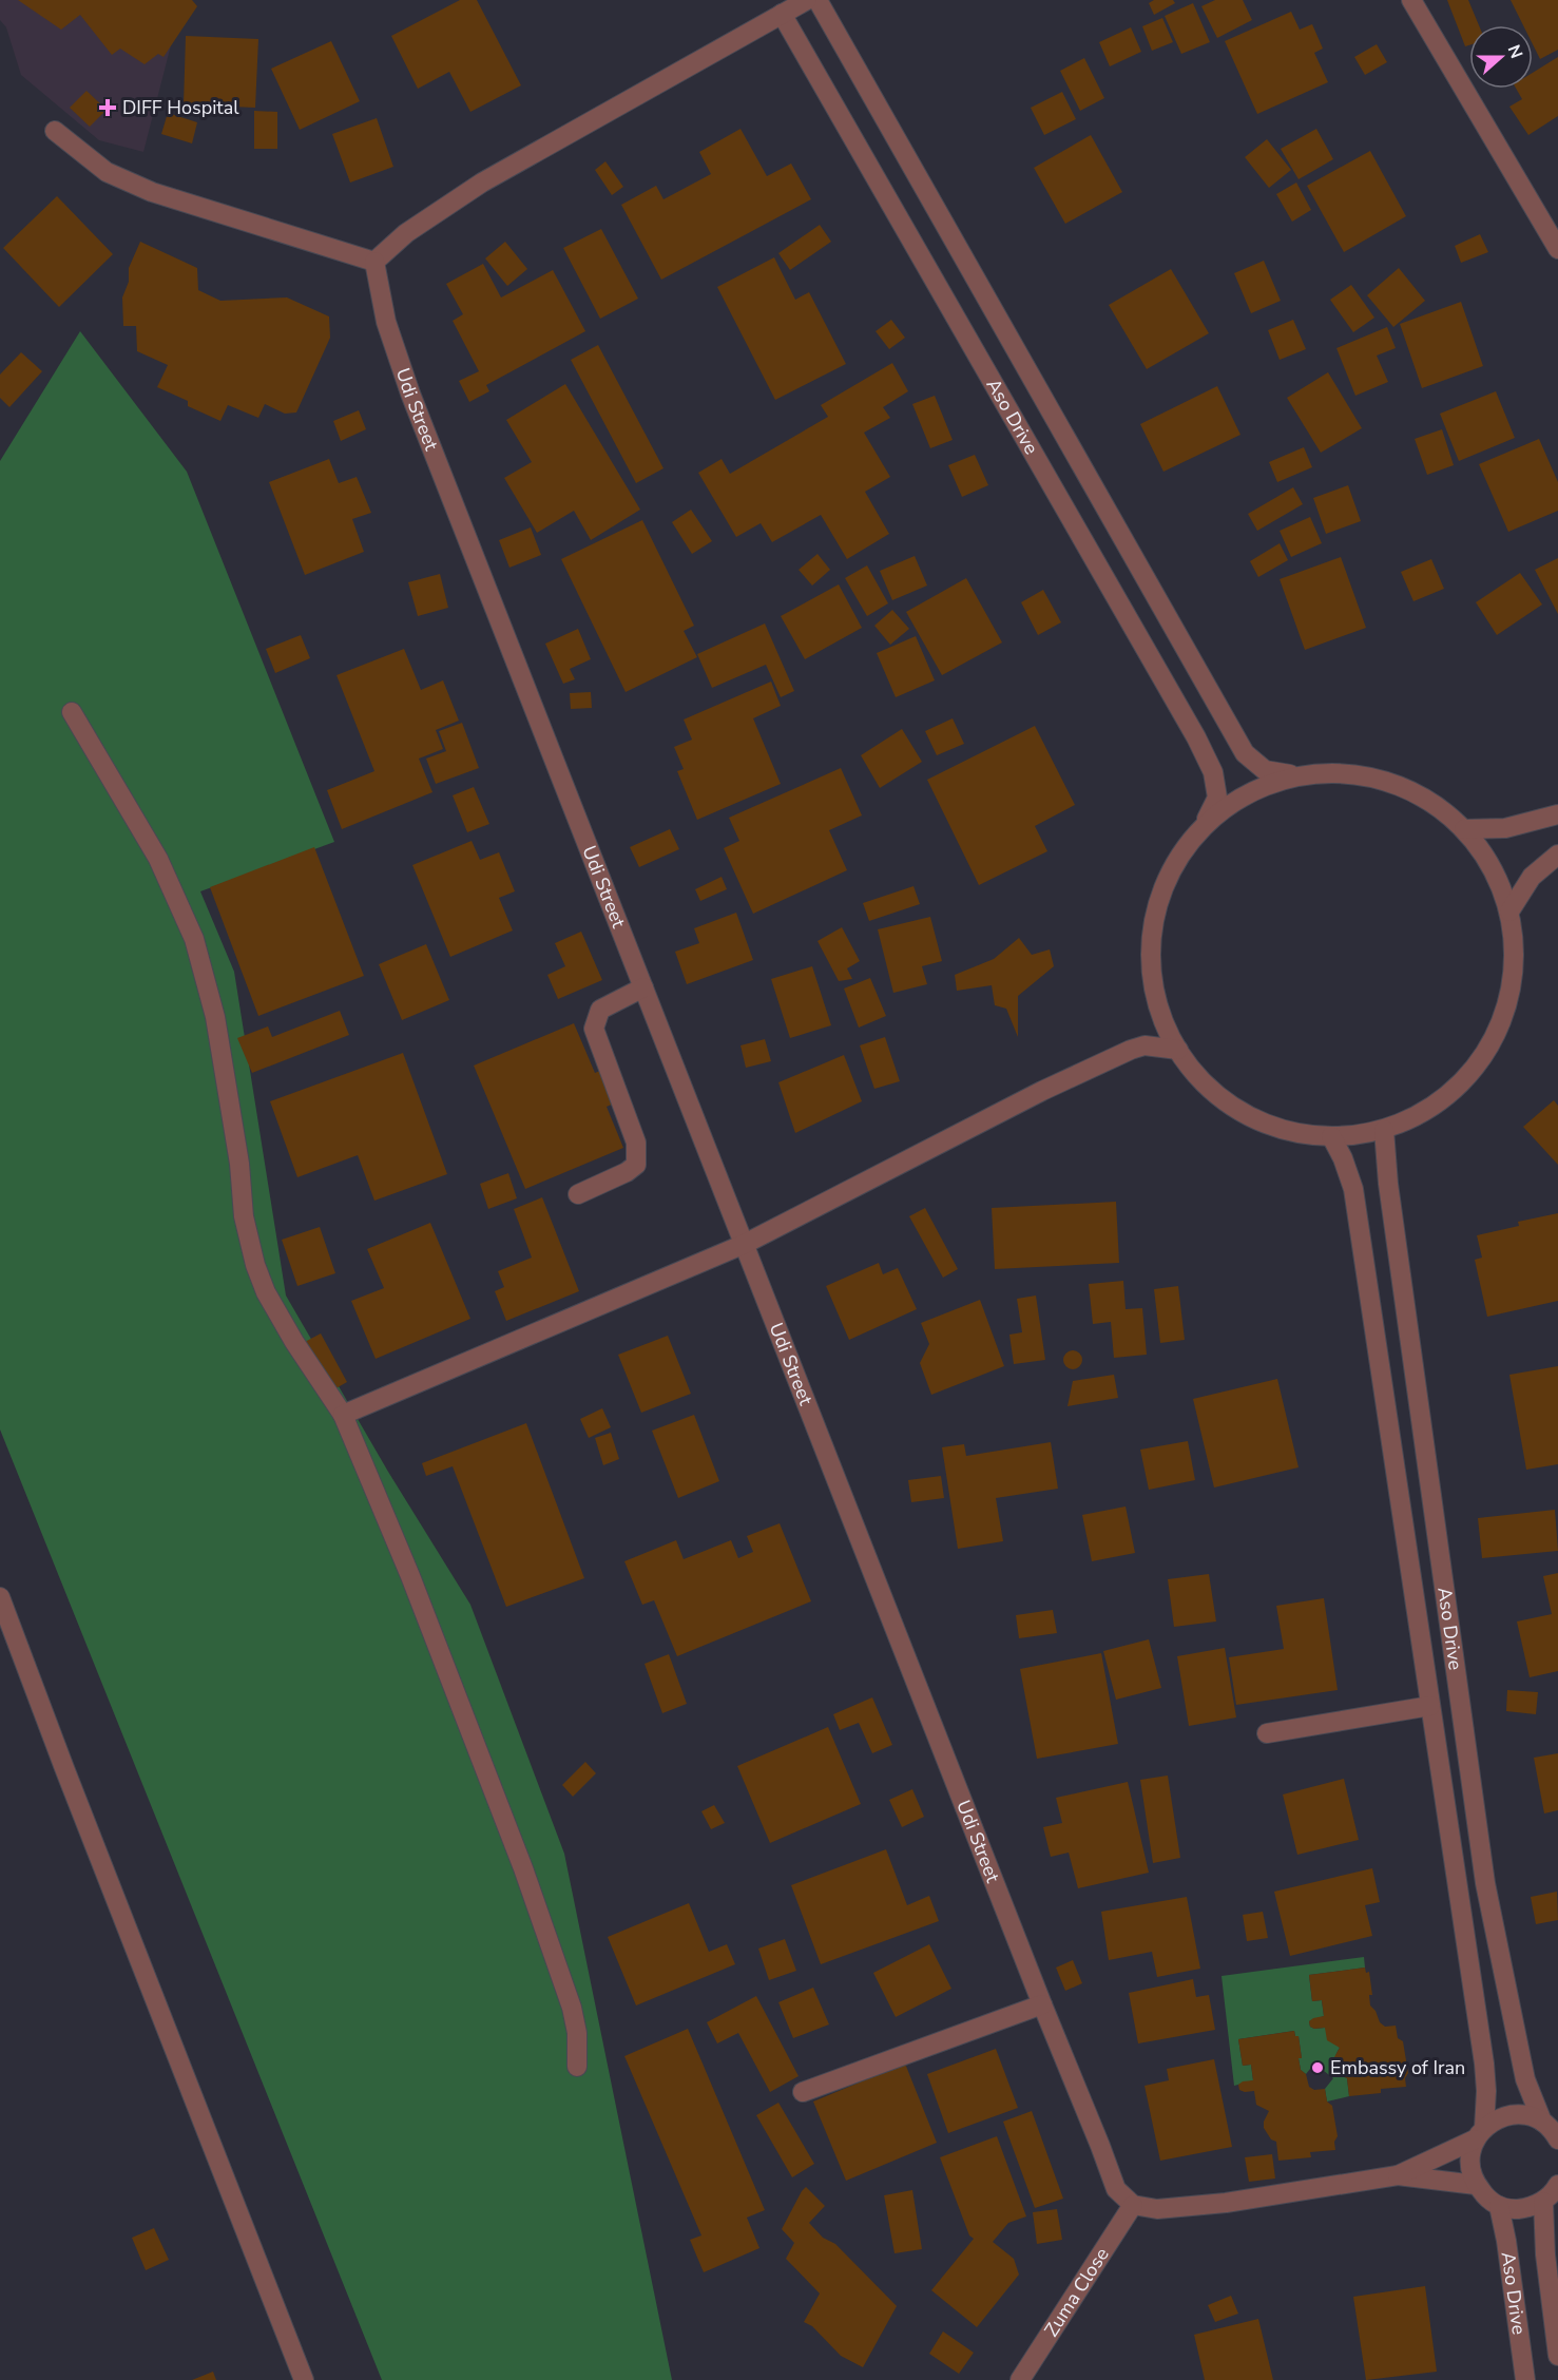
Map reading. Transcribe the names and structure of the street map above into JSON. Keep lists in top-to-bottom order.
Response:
{
  "streets": {
    "street": ["Udi Street", "Aso Drive", "Zuma Close"]
  },
  "crossings": [
    ["Udi Street", "Zuma Close"]
  ],
  "places": {
    "health": ["DIFF Hospital"],
    "other": ["Embassy of Iran"]
  },
  "north": "right"
}
